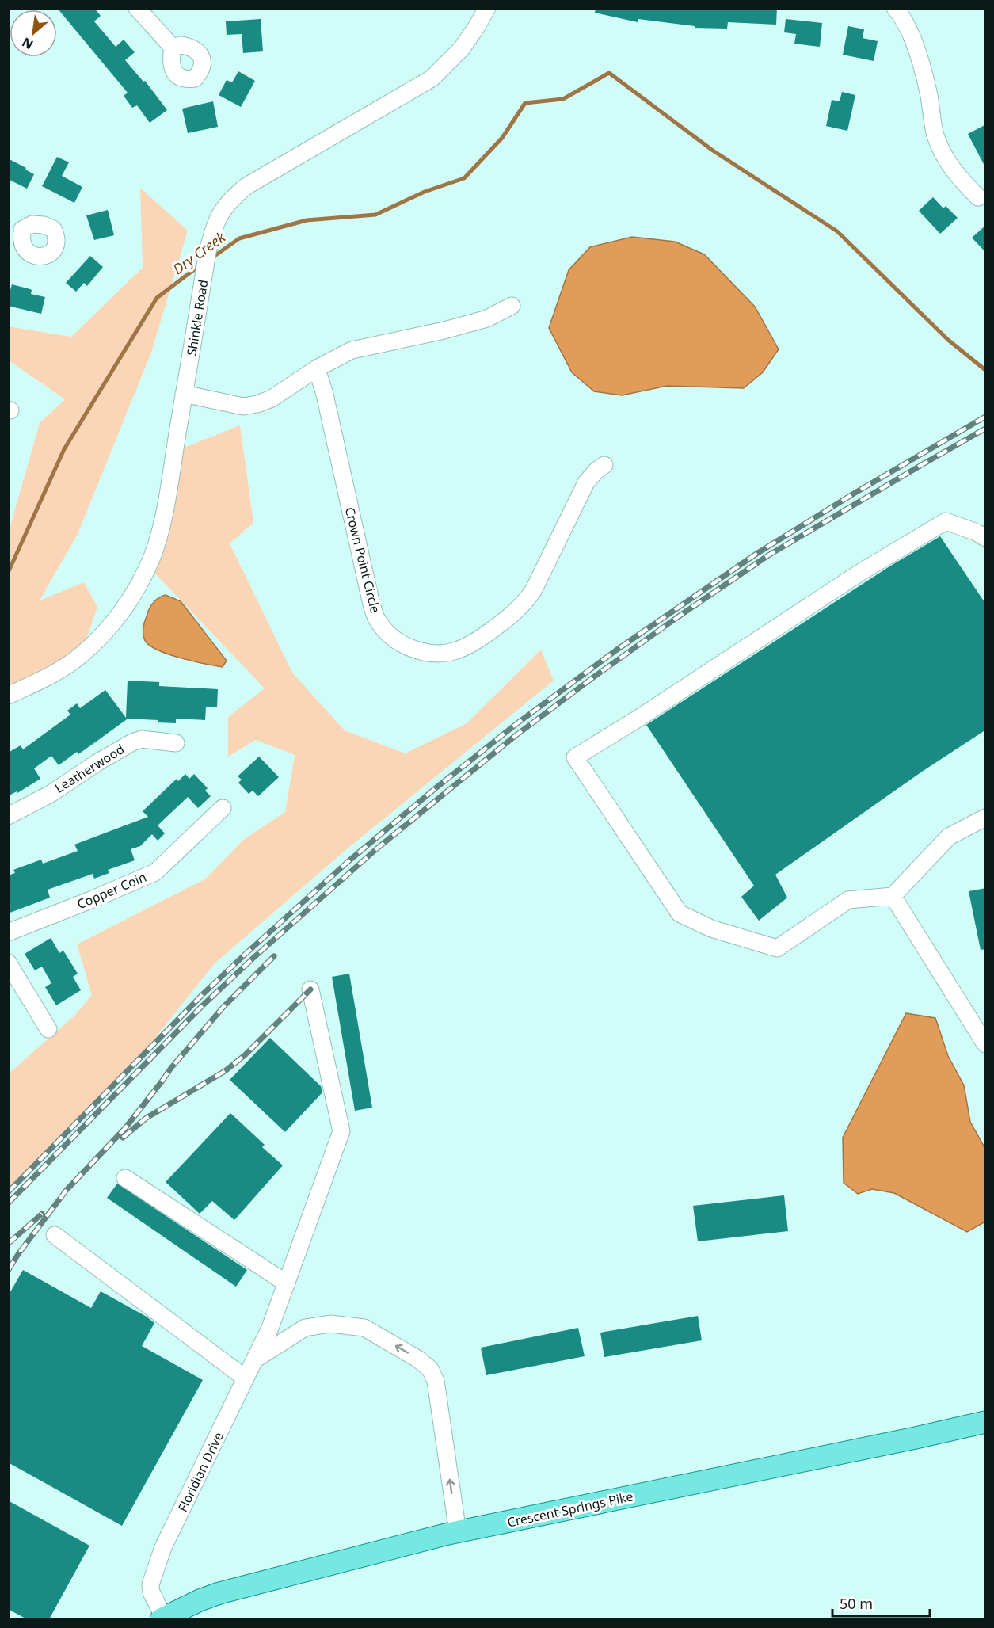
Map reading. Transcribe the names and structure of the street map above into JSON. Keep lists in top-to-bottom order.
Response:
{
  "streets": {
    "main road": ["Crescent Springs Pike"],
    "street": [
      "Shinkle Road",
      "Crown Point Circle",
      "Leatherwood",
      "Copper Coin",
      "Floridian Drive"
    ]
  },
  "crossings": [
    ["Floridian Drive", "Crescent Springs Pike"]
  ],
  "water": ["Dry Creek"],
  "scale_bar": "50 m",
  "north": "bottom left"
}
